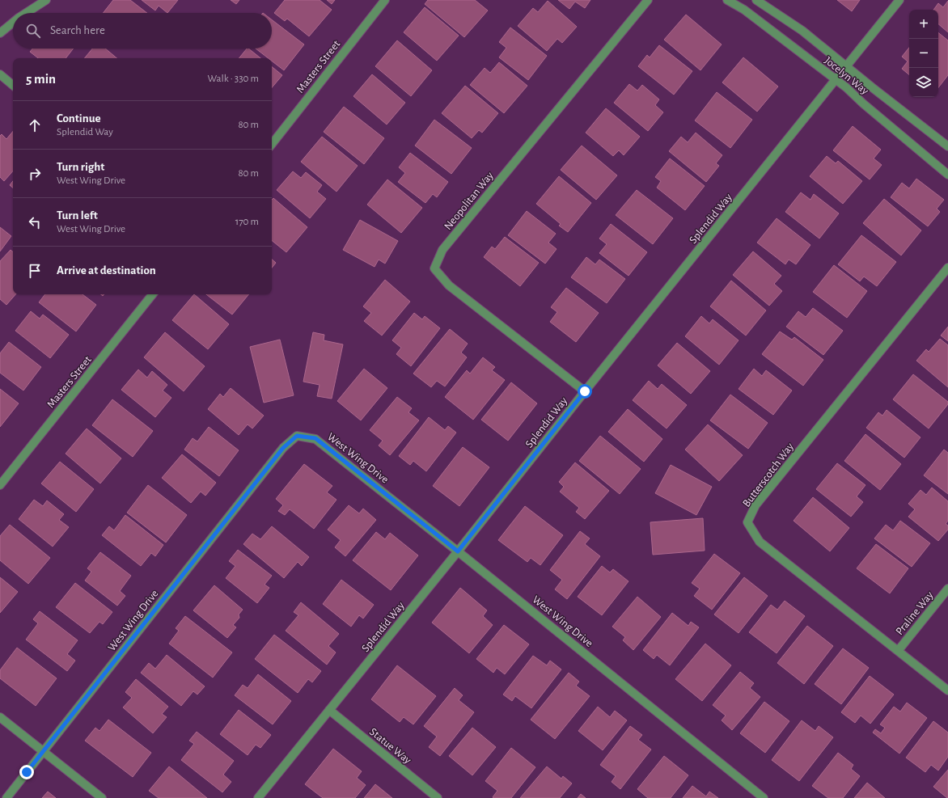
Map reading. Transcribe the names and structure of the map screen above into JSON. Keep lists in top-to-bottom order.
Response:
{
  "streets": {
    "street": [
      "Masters Street",
      "Jocelyn Way",
      "Neopolitan Way",
      "Splendid Way",
      "West Wing Drive",
      "Butterscotch Way",
      "Praline Way",
      "Statue Way"
    ]
  },
  "crossings": [
    ["Jocelyn Way", "Splendid Way"],
    ["Neopolitan Way", "Splendid Way"],
    ["Splendid Way", "West Wing Drive"],
    ["Splendid Way", "Statue Way"],
    ["Butterscotch Way", "Praline Way"]
  ],
  "page": {
    "map_buttons": ["+", "−"],
    "search": "Search here",
    "heading": ["5 min", "Walk · 330 m"],
    "list": [
      ["Continue", "Splendid Way", "80 m"],
      ["Turn right", "West Wing Drive", "80 m"],
      ["Turn left", "West Wing Drive", "170 m"],
      "Arrive at destination"
    ]
  }
}
